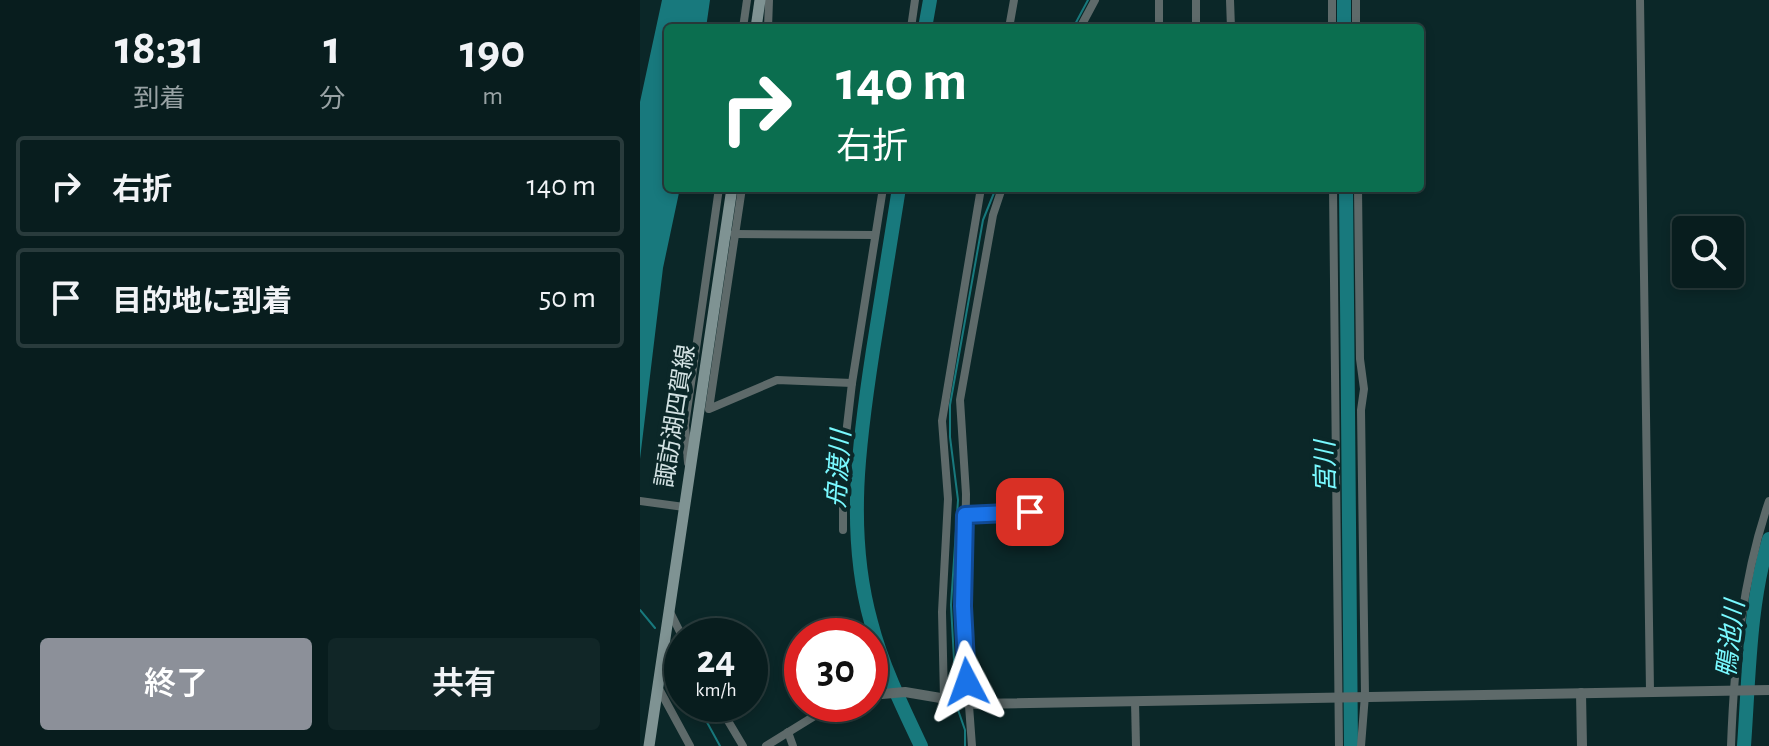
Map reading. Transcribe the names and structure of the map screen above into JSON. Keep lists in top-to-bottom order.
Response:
{
  "streets": {
    "main road": ["諏訪湖四賀線"]
  },
  "water": ["宮川", "舟渡川", "鴨池川"],
  "page": {
    "eta": [
      "18:31",
      "到着",
      "1",
      "分",
      "190",
      "m"
    ],
    "turn": ["140 m", "右折"],
    "list": [
      {
        "name": "右折",
        "value": "140 m"
      },
      {
        "name": "目的地に到着",
        "value": "50 m"
      }
    ],
    "speed": "24 km/h",
    "limit": "30",
    "buttons": ["終了", "共有"]
  }
}
